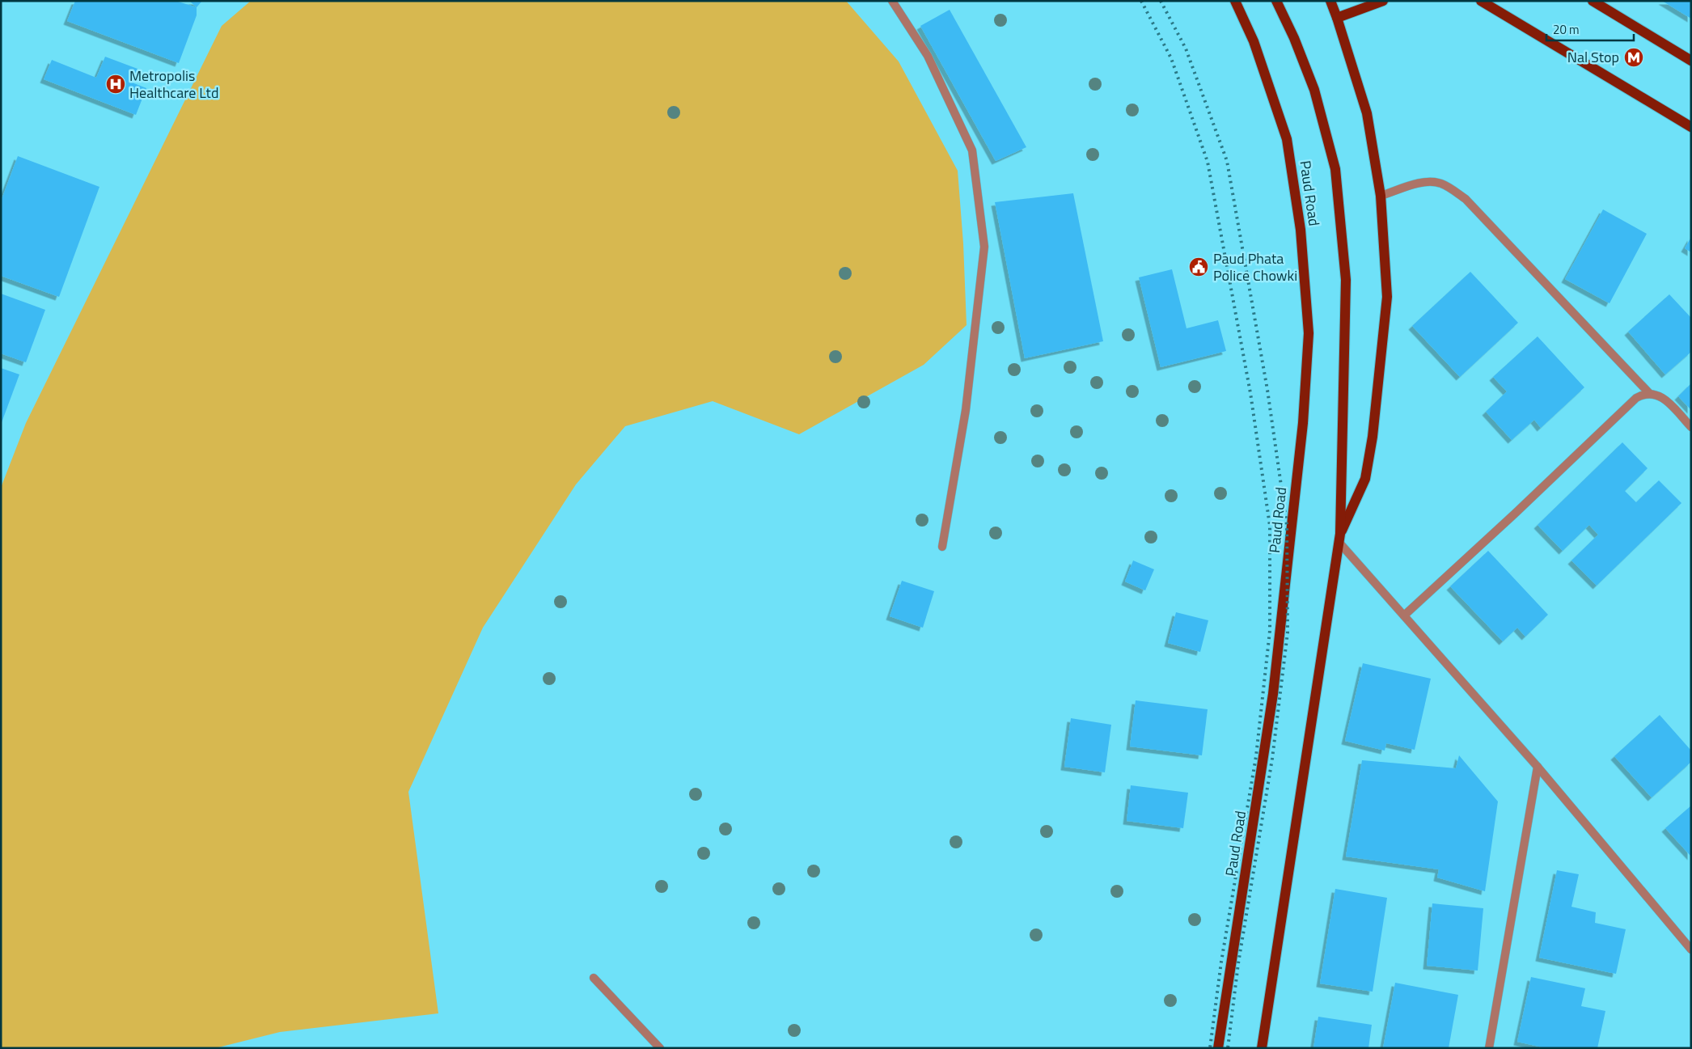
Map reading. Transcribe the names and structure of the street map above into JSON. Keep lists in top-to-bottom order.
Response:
{
  "streets": {
    "main road": ["Paud Road"]
  },
  "places": {
    "metro station": ["Nal Stop"],
    "hospital": ["Metropolis Healthcare Ltd"],
    "public building": ["Paud Phata Police Chowki"]
  },
  "scale_bar": "20 m"
}
